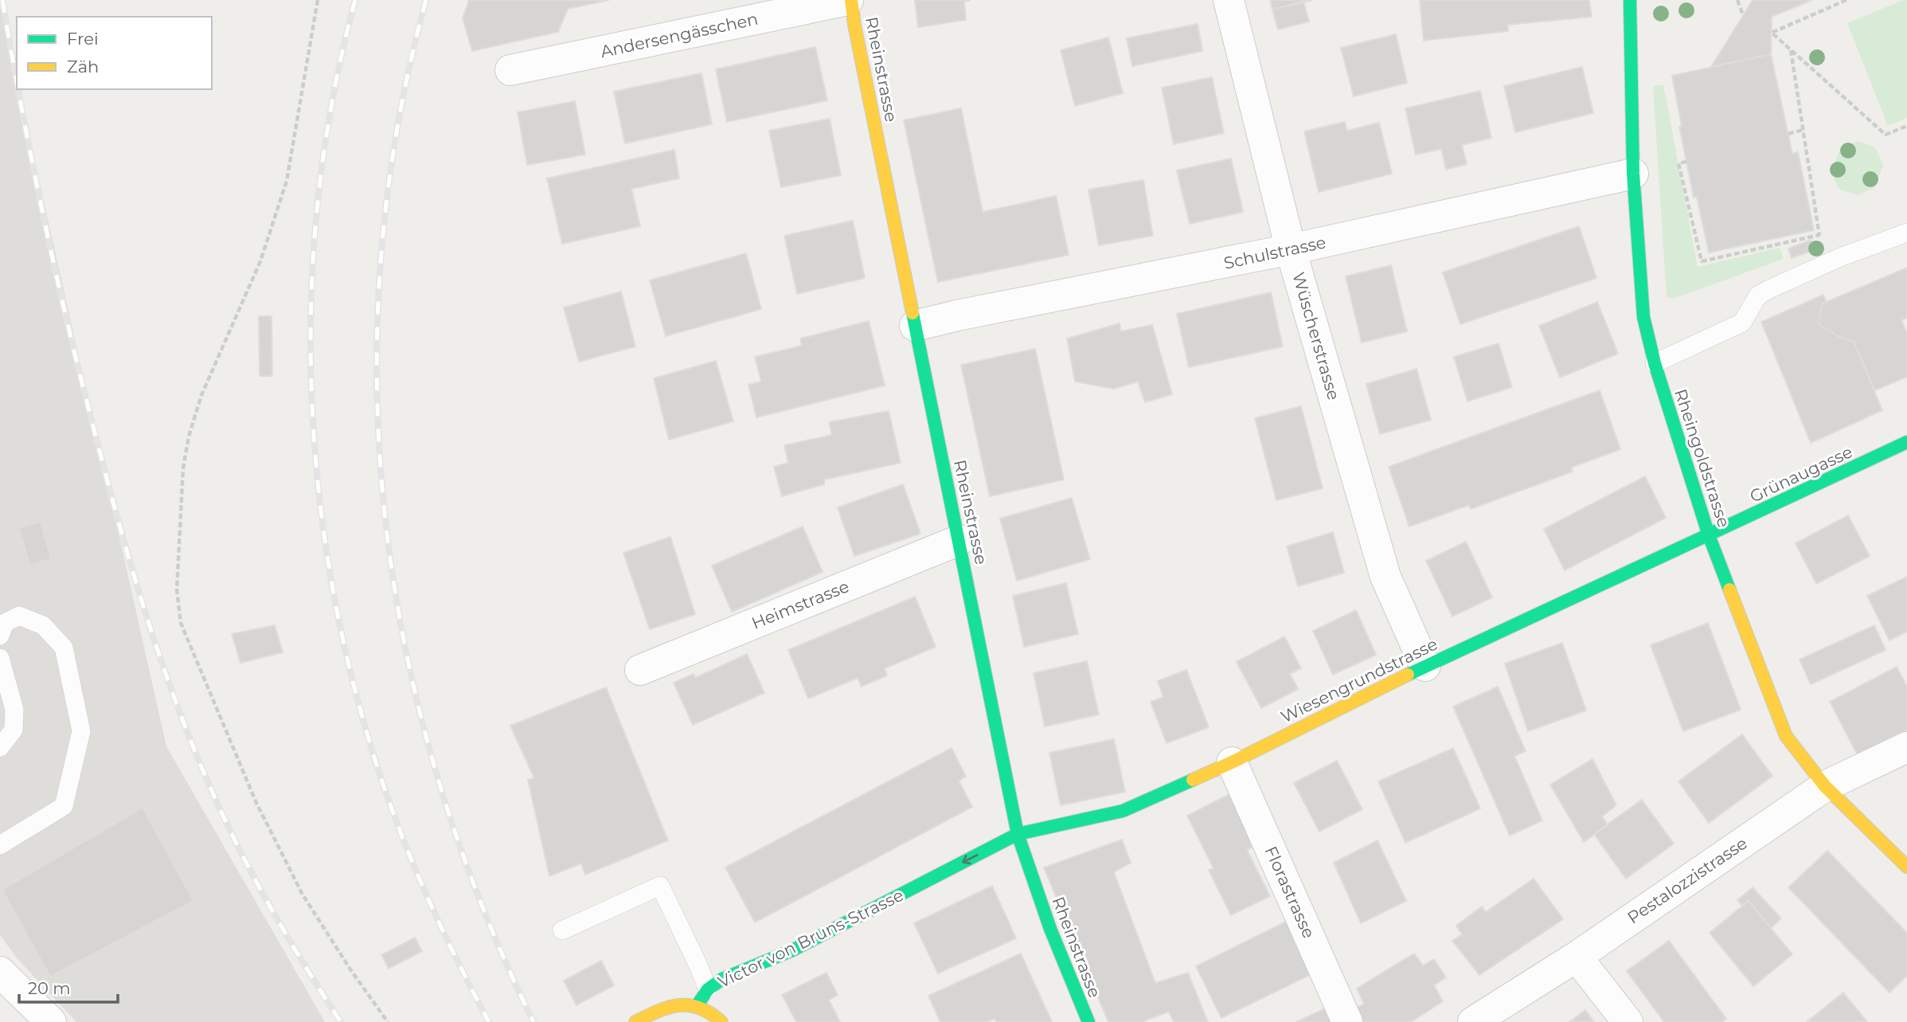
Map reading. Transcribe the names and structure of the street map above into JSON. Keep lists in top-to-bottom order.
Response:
{
  "streets": {
    "street": [
      "Andersengässchen",
      "Rheinstrasse",
      "Schulstrasse",
      "Wüscherstrasse",
      "Rheingoldstrasse",
      "Grünaugasse",
      "Heimstrasse",
      "Wiesengrundstrasse",
      "Pestalozzistrasse",
      "Florastrasse",
      "Victor von Bruns-Strasse"
    ]
  },
  "crossings": [
    ["Andersengässchen", "Rheinstrasse"],
    ["Rheinstrasse", "Schulstrasse"],
    ["Rheinstrasse", "Heimstrasse"],
    ["Rheinstrasse", "Wiesengrundstrasse"],
    ["Rheinstrasse", "Victor von Bruns-Strasse"],
    ["Schulstrasse", "Wüscherstrasse"],
    ["Schulstrasse", "Rheingoldstrasse"],
    ["Wüscherstrasse", "Wiesengrundstrasse"],
    ["Rheingoldstrasse", "Grünaugasse"],
    ["Rheingoldstrasse", "Wiesengrundstrasse"],
    ["Rheingoldstrasse", "Pestalozzistrasse"],
    ["Grünaugasse", "Wiesengrundstrasse"],
    ["Wiesengrundstrasse", "Florastrasse"],
    ["Wiesengrundstrasse", "Victor von Bruns-Strasse"]
  ],
  "one_way": ["Victor von Bruns-Strasse"],
  "legend": ["Frei", "Zäh"],
  "scale_bar": "20 m"
}
